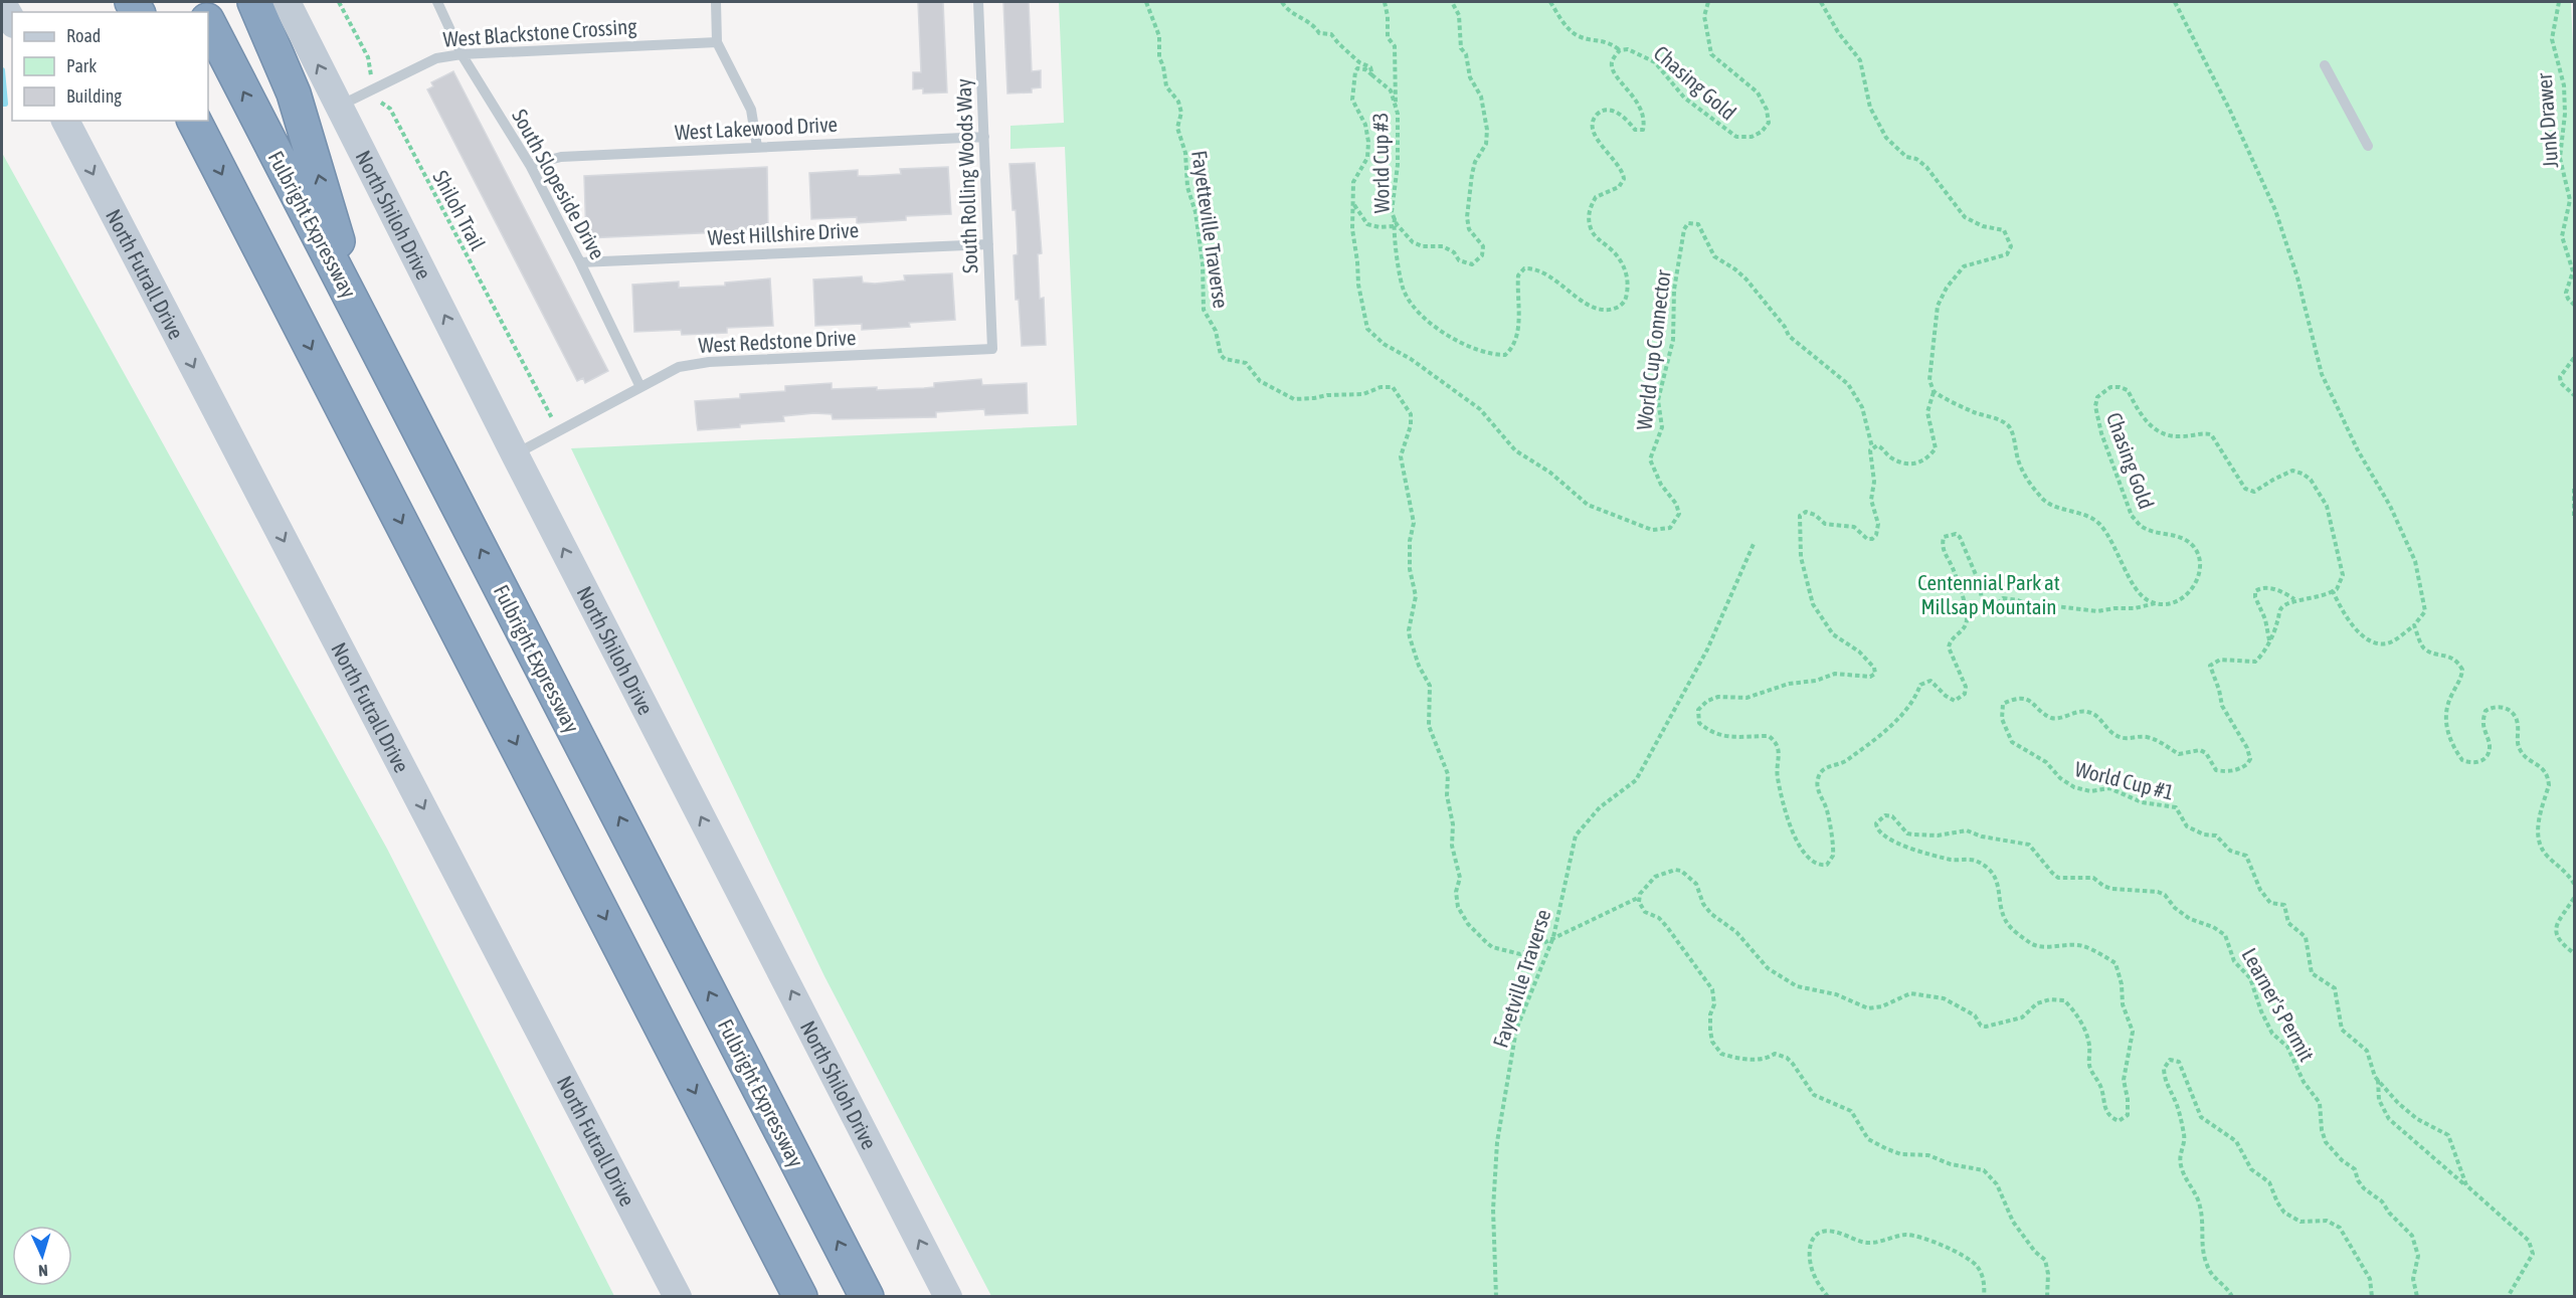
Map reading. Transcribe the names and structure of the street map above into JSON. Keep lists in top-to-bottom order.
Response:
{
  "streets": {
    "highway": ["Fulbright Expressway"],
    "main road": ["North Shiloh Drive", "North Futrall Drive"],
    "lane": [
      "West Blackstone Crossing",
      "West Lakewood Drive",
      "South Rolling Woods Way",
      "South Slopeside Drive",
      "West Hillshire Drive",
      "West Redstone Drive"
    ],
    "path": [
      "Chasing Gold",
      "Junk Drawer",
      "World Cup #3",
      "Shiloh Trail",
      "Fayetteville Traverse",
      "World Cup Connector",
      "World Cup #1",
      "Fayetville Traverse",
      "Learner's Permit"
    ]
  },
  "crossings": [
    ["West Blackstone Crossing", "South Slopeside Drive"],
    ["West Blackstone Crossing", "Shiloh Trail"],
    ["West Blackstone Crossing", "North Shiloh Drive"],
    ["Chasing Gold", "World Cup #3"],
    ["West Lakewood Drive", "South Rolling Woods Way"],
    ["West Lakewood Drive", "South Slopeside Drive"],
    ["World Cup #3", "World Cup Connector"],
    ["South Rolling Woods Way", "West Hillshire Drive"],
    ["South Rolling Woods Way", "West Redstone Drive"],
    ["South Slopeside Drive", "West Hillshire Drive"],
    ["South Slopeside Drive", "West Redstone Drive"],
    ["Shiloh Trail", "West Redstone Drive"],
    ["North Shiloh Drive", "West Redstone Drive"],
    ["Fayetteville Traverse", "Fayetville Traverse"],
    ["Fayetteville Traverse", "Learner's Permit"]
  ],
  "one_way": ["North Shiloh Drive", "North Futrall Drive"],
  "parks": ["Centennial Park at Millsap Mountain"],
  "legend": ["Road", "Park", "Building"],
  "north": "bottom"
}
